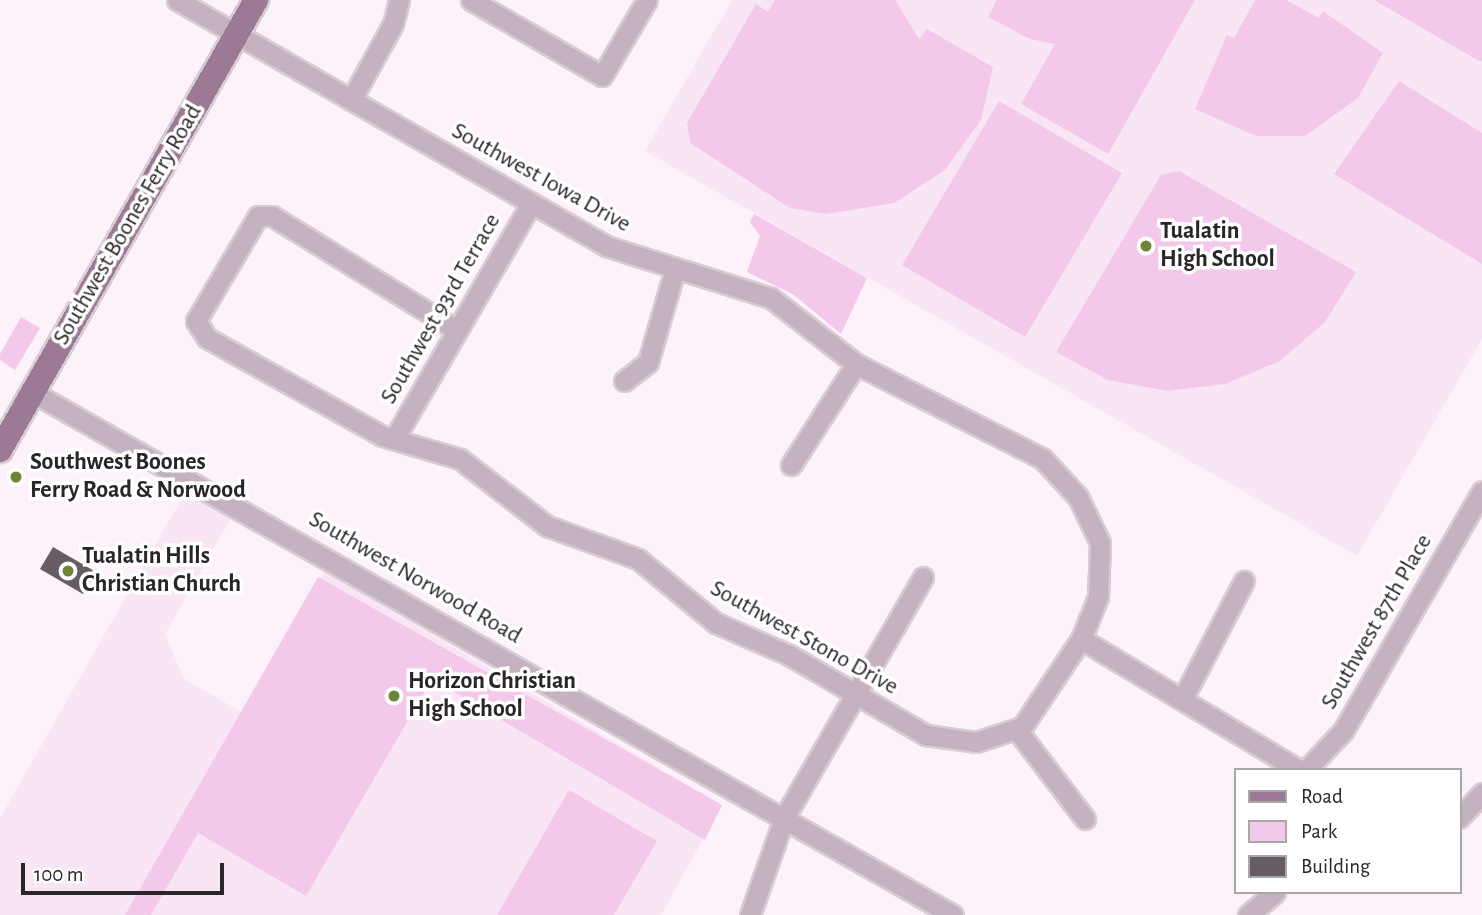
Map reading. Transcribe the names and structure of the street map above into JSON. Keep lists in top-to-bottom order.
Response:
{
  "streets": {
    "main road": ["Southwest Boones Ferry Road"],
    "street": [
      "Southwest Iowa Drive",
      "Southwest 93rd Terrace",
      "Southwest Norwood Road",
      "Southwest 87th Place",
      "Southwest Stono Drive"
    ]
  },
  "crossings": [
    ["Southwest Iowa Drive", "Southwest Boones Ferry Road"],
    ["Southwest Iowa Drive", "Southwest 93rd Terrace"],
    ["Southwest Boones Ferry Road", "Southwest Norwood Road"],
    ["Southwest 93rd Terrace", "Southwest Stono Drive"]
  ],
  "places": [
    "Tualatin High School",
    "Southwest Boones Ferry Road & Norwood",
    "Tualatin Hills Christian Church",
    "Horizon Christian High School"
  ],
  "legend": ["Road", "Park", "Building"],
  "scale_bar": "100 m"
}
